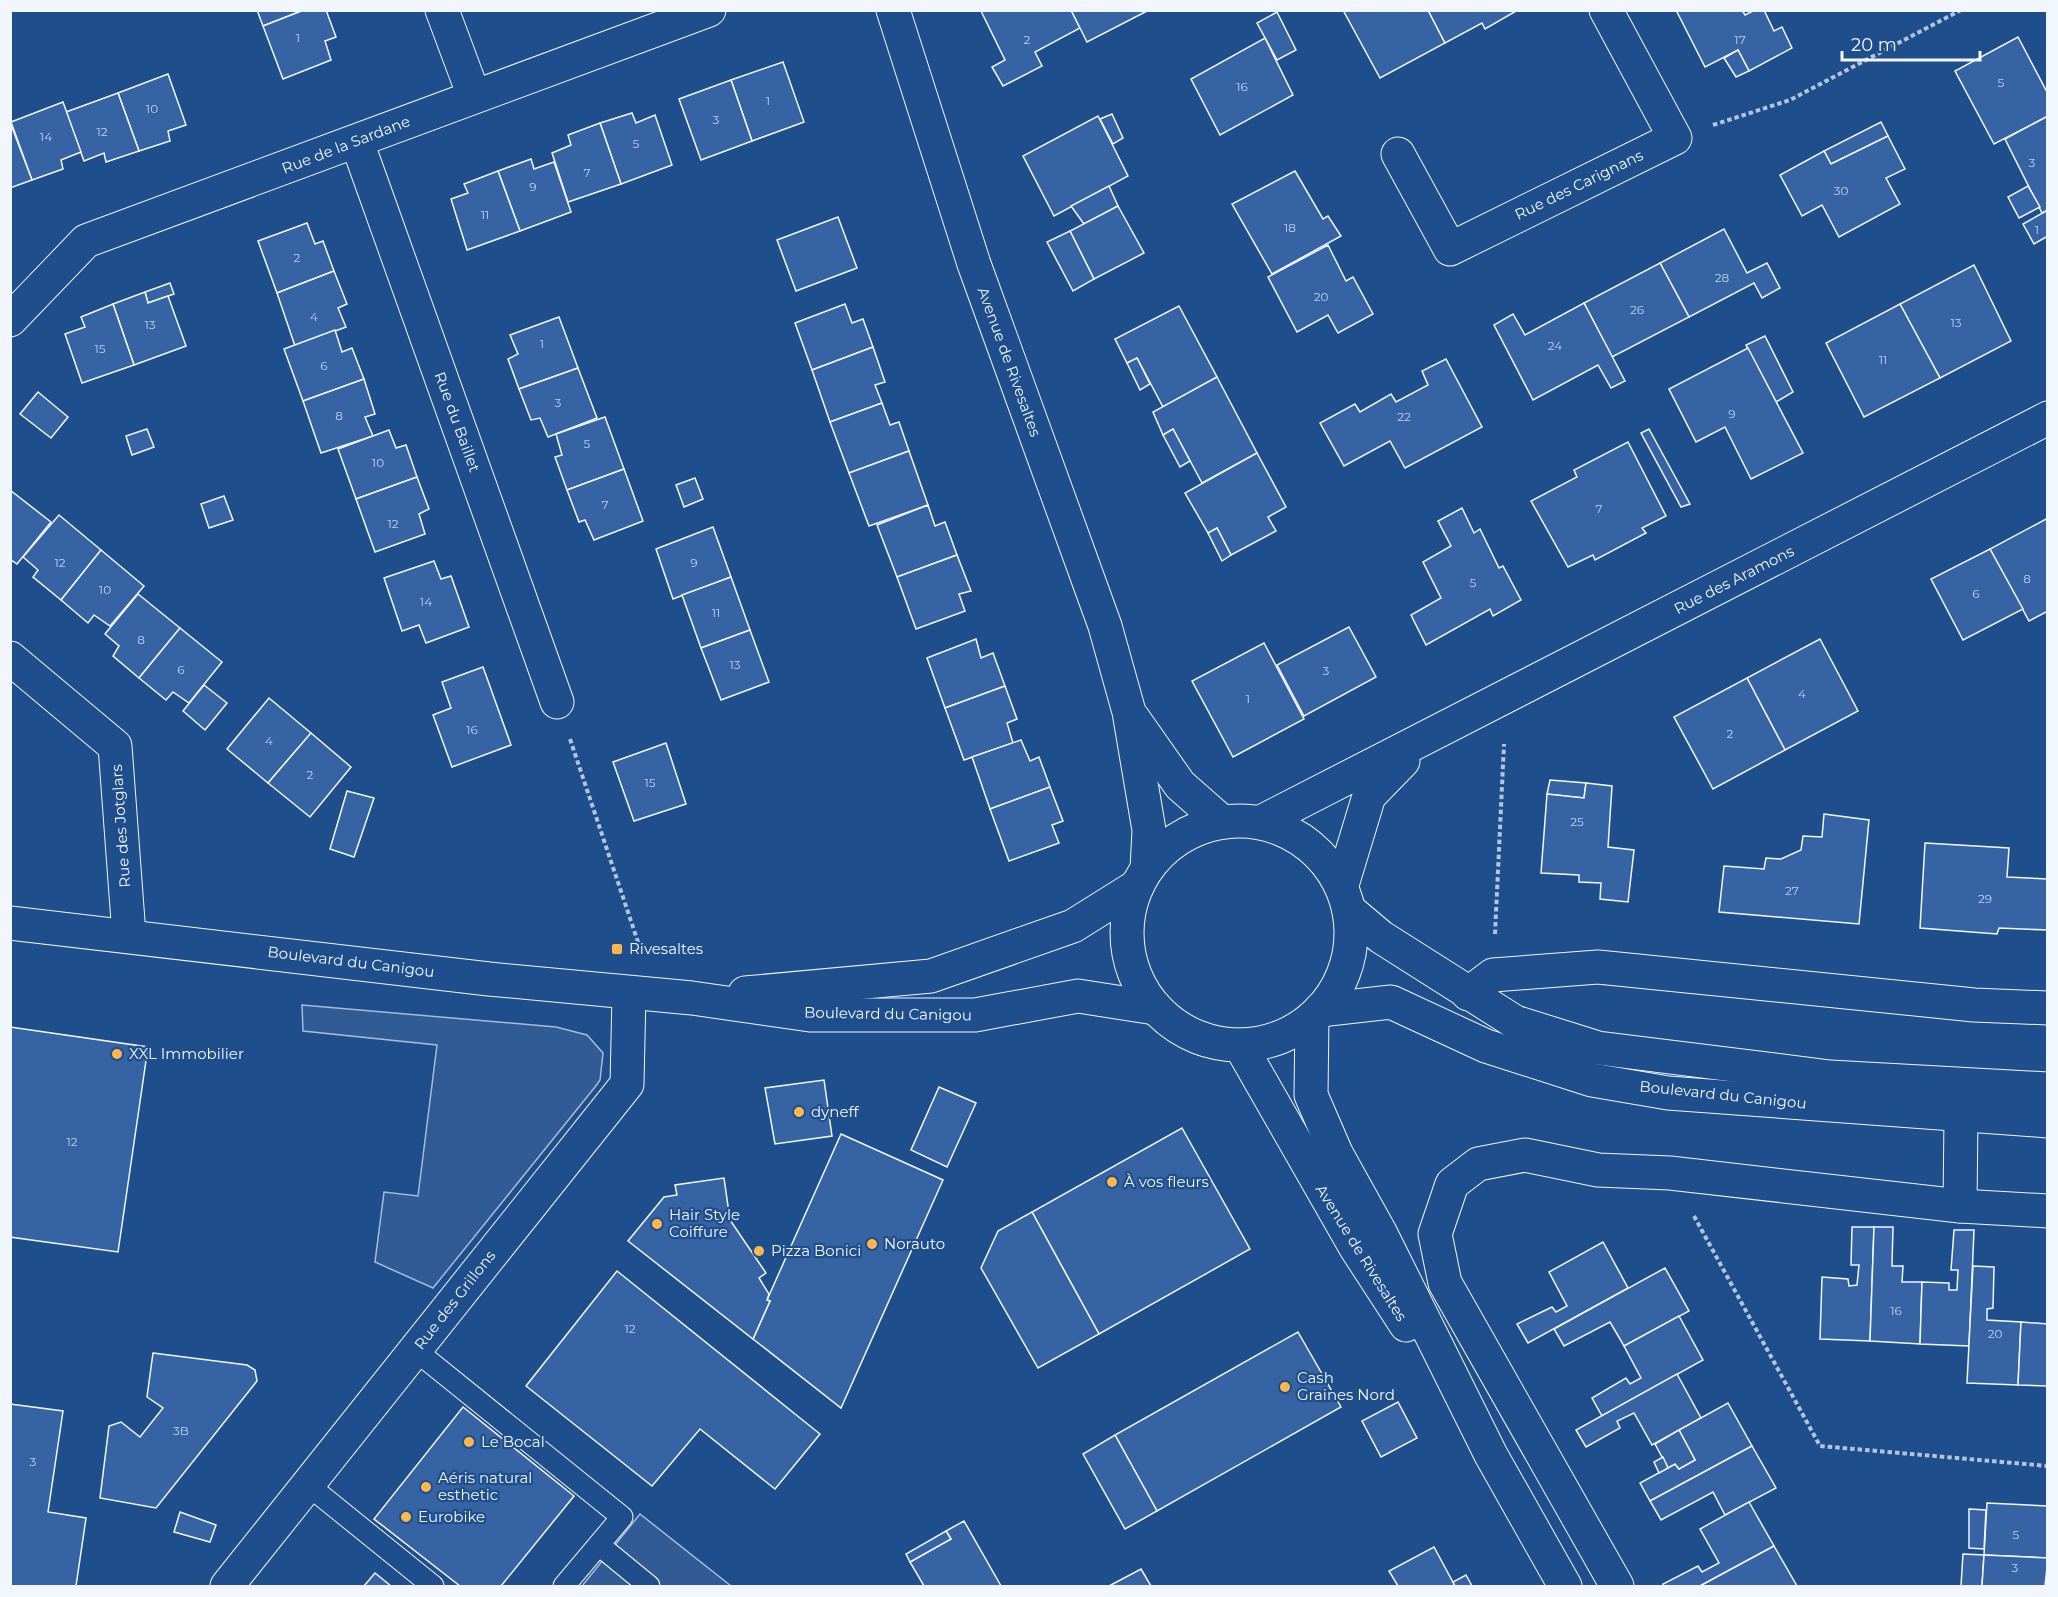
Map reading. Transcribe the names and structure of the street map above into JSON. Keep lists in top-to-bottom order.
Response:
{
  "streets": {
    "street": [
      "Rue de la Sardane",
      "Rue des Carignans",
      "Avenue de Rivesaltes",
      "Rue du Baillet",
      "Rue des Aramons",
      "Rue des Jotglars",
      "Boulevard du Canigou",
      "Rue des Grillons"
    ]
  },
  "crossings": [
    ["Rue de la Sardane", "Rue du Baillet"],
    ["Avenue de Rivesaltes", "Boulevard du Canigou"],
    ["Rue des Aramons", "Boulevard du Canigou"],
    ["Rue des Jotglars", "Boulevard du Canigou"],
    ["Boulevard du Canigou", "Rue des Grillons"]
  ],
  "places": {
    "transit": ["Rivesaltes"],
    "other": [
      "XXL Immobilier",
      "dyneff",
      "À vos fleurs",
      "Hair Style Coiffure",
      "Norauto",
      "Pizza Bonici",
      "Cash Graines Nord",
      "Le Bocal",
      "Aéris natural esthetic",
      "Eurobike"
    ]
  },
  "house_numbers": [
    "1",
    "2",
    "17",
    "5",
    "16",
    "1",
    "10",
    "3",
    "12",
    "14",
    "5",
    "3",
    "7",
    "9",
    "30",
    "11",
    "18",
    "1",
    "2",
    "28",
    "20",
    "26",
    "4",
    "13",
    "13",
    "1",
    "24",
    "15",
    "11",
    "6",
    "3",
    "9",
    "8",
    "22",
    "5",
    "10",
    "7",
    "7",
    "12",
    "12",
    "9",
    "8",
    "5",
    "10",
    "6",
    "14",
    "11",
    "8",
    "13",
    "6",
    "3",
    "4",
    "1",
    "16",
    "2",
    "4",
    "2",
    "15",
    "25",
    "27",
    "29",
    "12",
    "16",
    "12",
    "20",
    "3B",
    "3",
    "5",
    "3"
  ],
  "scale_bar": "20 m"
}
